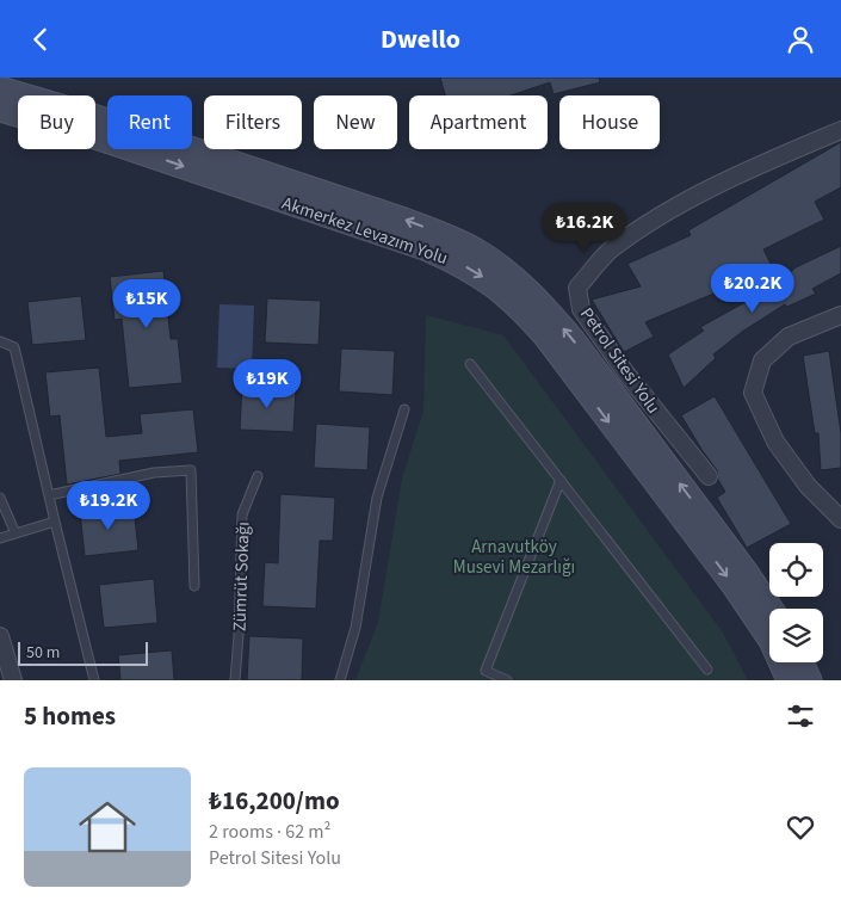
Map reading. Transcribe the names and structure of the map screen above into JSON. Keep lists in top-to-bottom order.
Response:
{
  "streets": {
    "main road": ["Akmerkez Levazım Yolu"],
    "street": ["Petrol Sitesi Yolu"],
    "lane": ["Zümrüt Sokağı"]
  },
  "parks": ["Arnavutköy Musevi Mezarlığı"],
  "scale_bar": "50 m",
  "page": {
    "header": "Dwello",
    "chip": [
      "Buy",
      "Rent",
      "Filters",
      "New",
      "Apartment",
      "House"
    ],
    "price": [
      "₺16.2K",
      "₺20.2K",
      "₺15K",
      "₺19K",
      "₺19.2K"
    ],
    "scale": "50 m",
    "heading": "5 homes",
    "list": [
      {
        "name": "₺16,200/mo",
        "note": "2 rooms · 62 m² · Petrol Sitesi Yolu"
      }
    ]
  }
}
